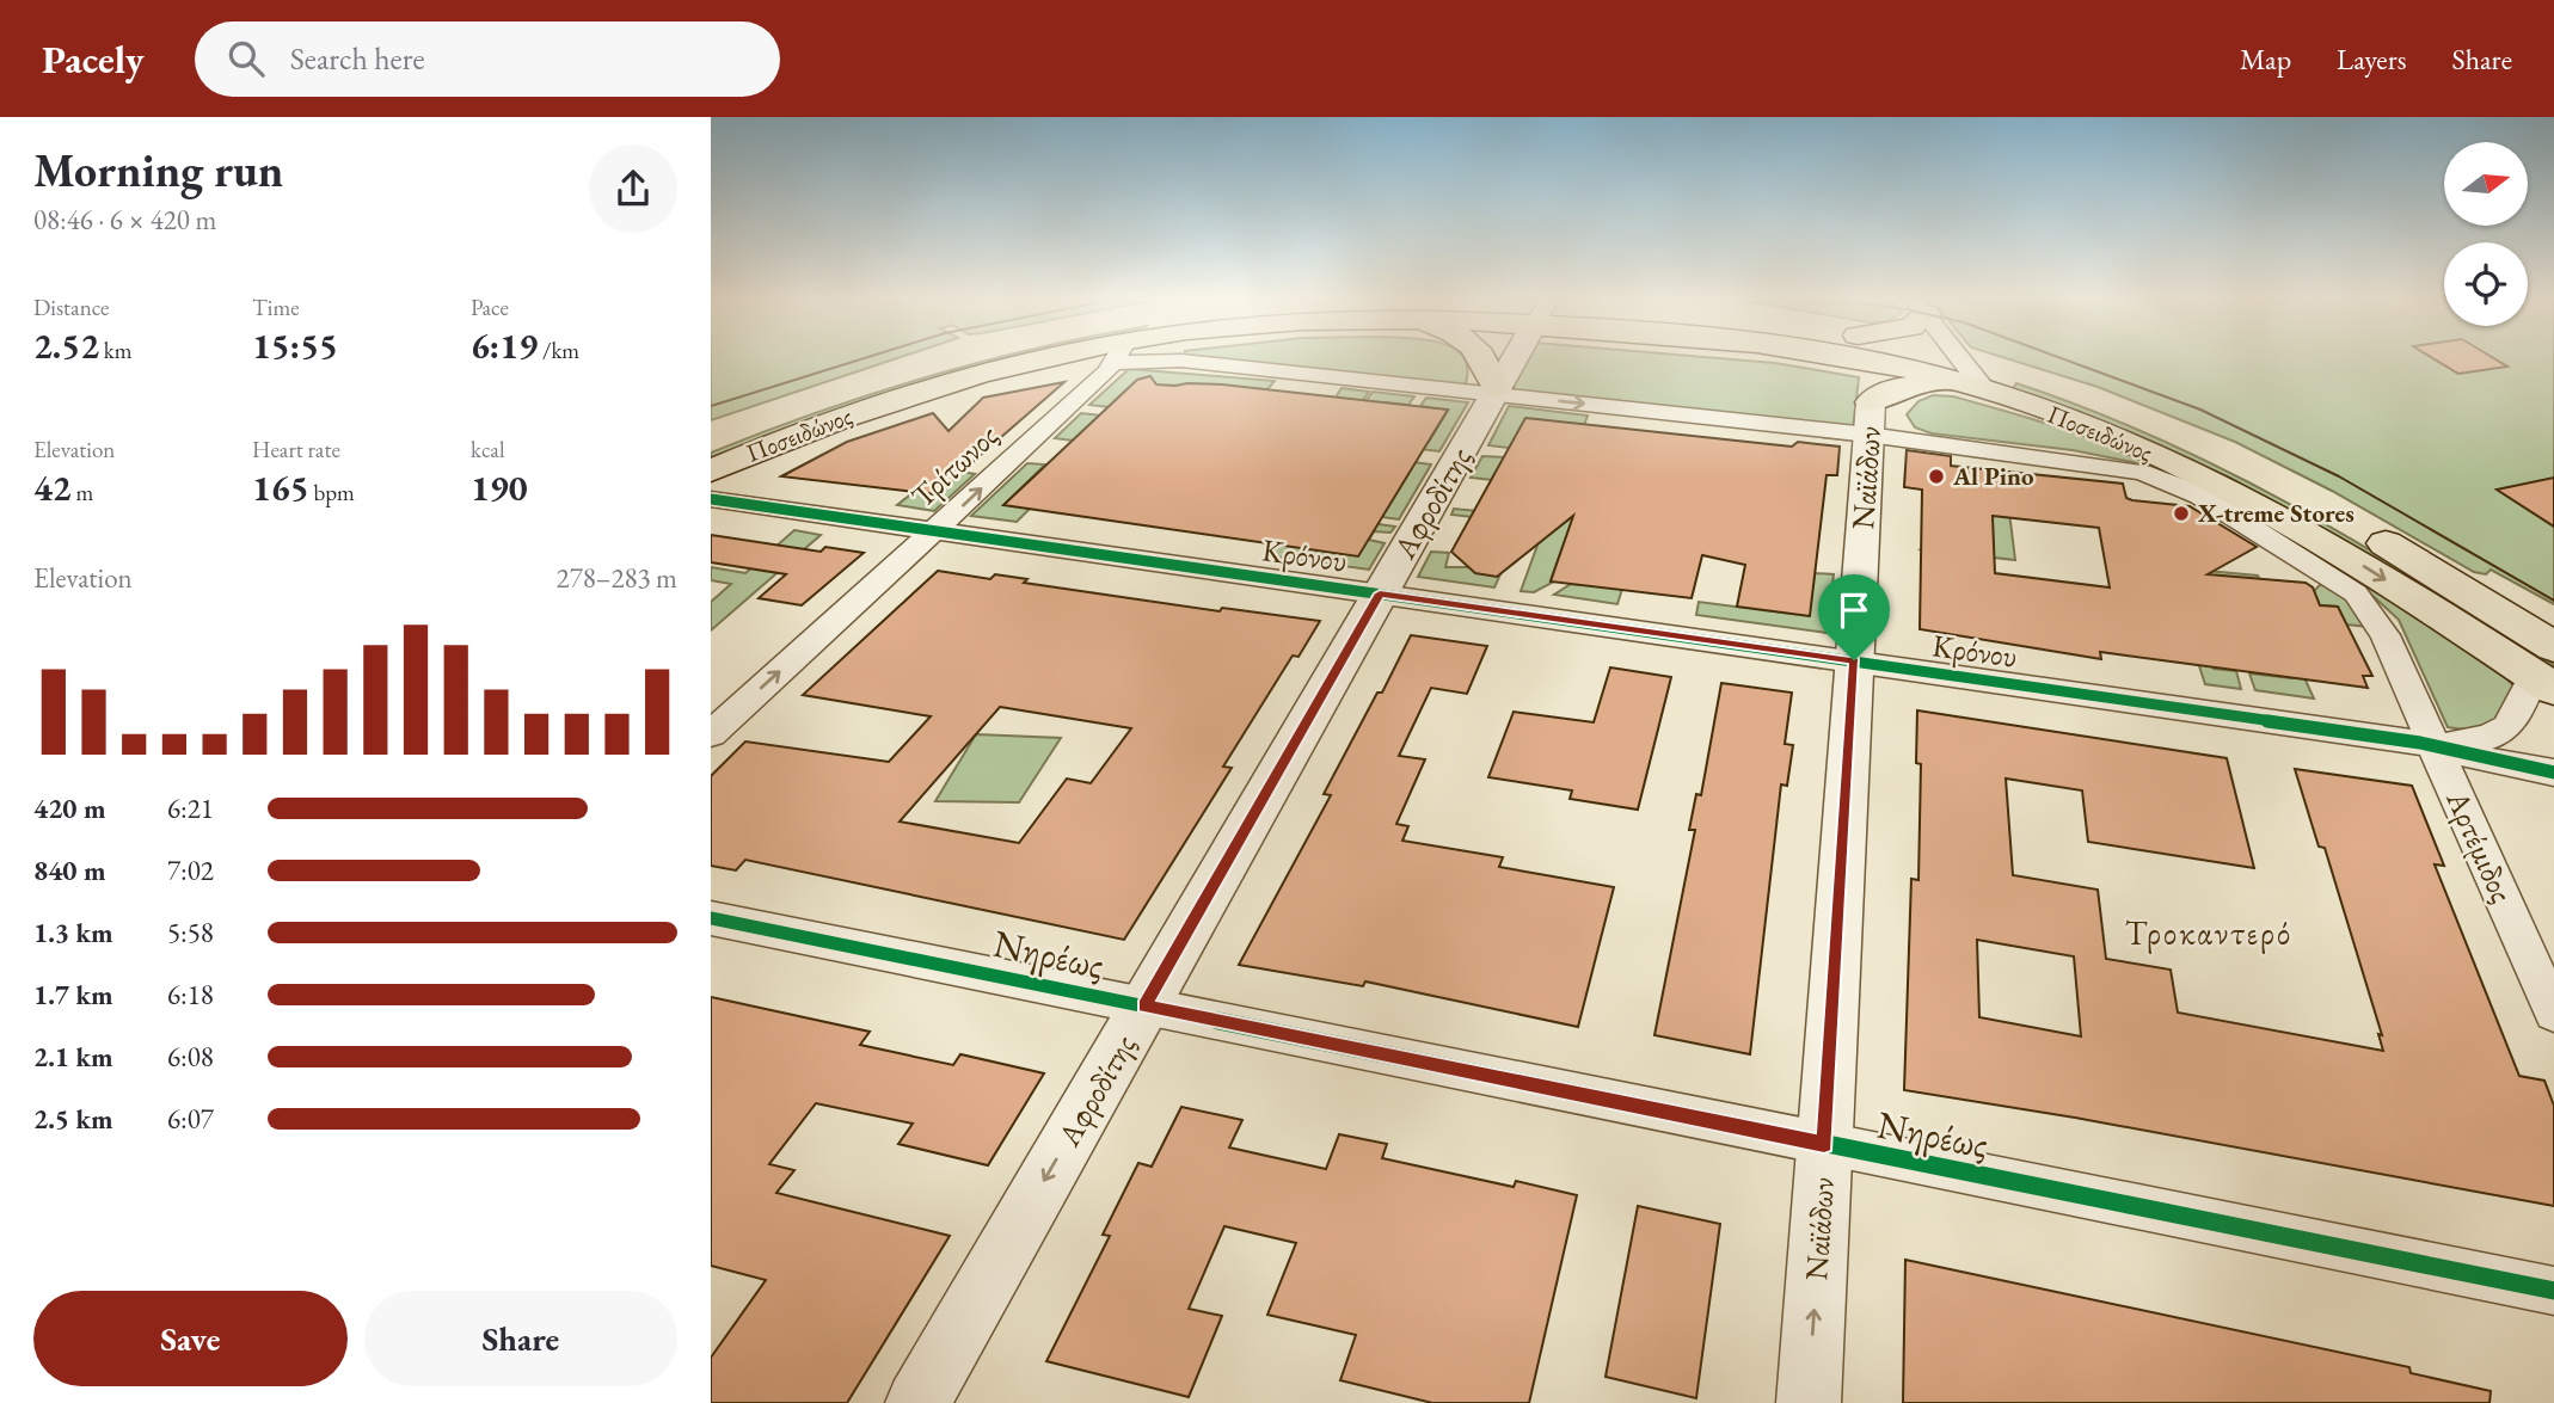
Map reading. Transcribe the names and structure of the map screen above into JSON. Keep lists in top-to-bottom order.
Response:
{
  "streets": {
    "highway": ["Ποσειδώνος"],
    "street": [
      "Τρίτωνος",
      "Ναϊάδων",
      "Αφροδίτης",
      "Κρόνου",
      "Αρτέμιδος",
      "Νηρέως"
    ]
  },
  "crossings": [
    ["Ποσειδώνος", "Ναϊάδων"],
    ["Ποσειδώνος", "Αφροδίτης"],
    ["Ποσειδώνος", "Κρόνου"],
    ["Ποσειδώνος", "Αρτέμιδος"],
    ["Τρίτωνος", "Κρόνου"],
    ["Ναϊάδων", "Κρόνου"],
    ["Ναϊάδων", "Νηρέως"],
    ["Αφροδίτης", "Κρόνου"],
    ["Αφροδίτης", "Νηρέως"],
    ["Κρόνου", "Αρτέμιδος"]
  ],
  "one_way": ["Τρίτωνος", "Αφροδίτης"],
  "districts": ["Τροκαντερό"],
  "places": ["Al Pino", "X-treme Stores"],
  "north": "right",
  "page": {
    "header": "Pacely",
    "search": "Search here",
    "nav": ["Map", "Layers", "Share"],
    "heading": ["Morning run", "08:46 · 6 × 420 m"],
    "stats": [
      ["Distance", "2.52 km"],
      ["Time", "15:55"],
      ["Pace", "6:19 /km"],
      ["Elevation", "42 m"],
      ["Heart rate", "165 bpm"],
      ["kcal", "190"]
    ],
    "chart": ["Elevation", "278–283 m"],
    "list": [
      {
        "name": "420 m",
        "note": "6:21"
      },
      {
        "name": "840 m",
        "note": "7:02"
      },
      {
        "name": "1.3 km",
        "note": "5:58"
      },
      {
        "name": "1.7 km",
        "note": "6:18"
      },
      {
        "name": "2.1 km",
        "note": "6:08"
      },
      {
        "name": "2.5 km",
        "note": "6:07"
      }
    ],
    "buttons": ["Save", "Share"]
  }
}
